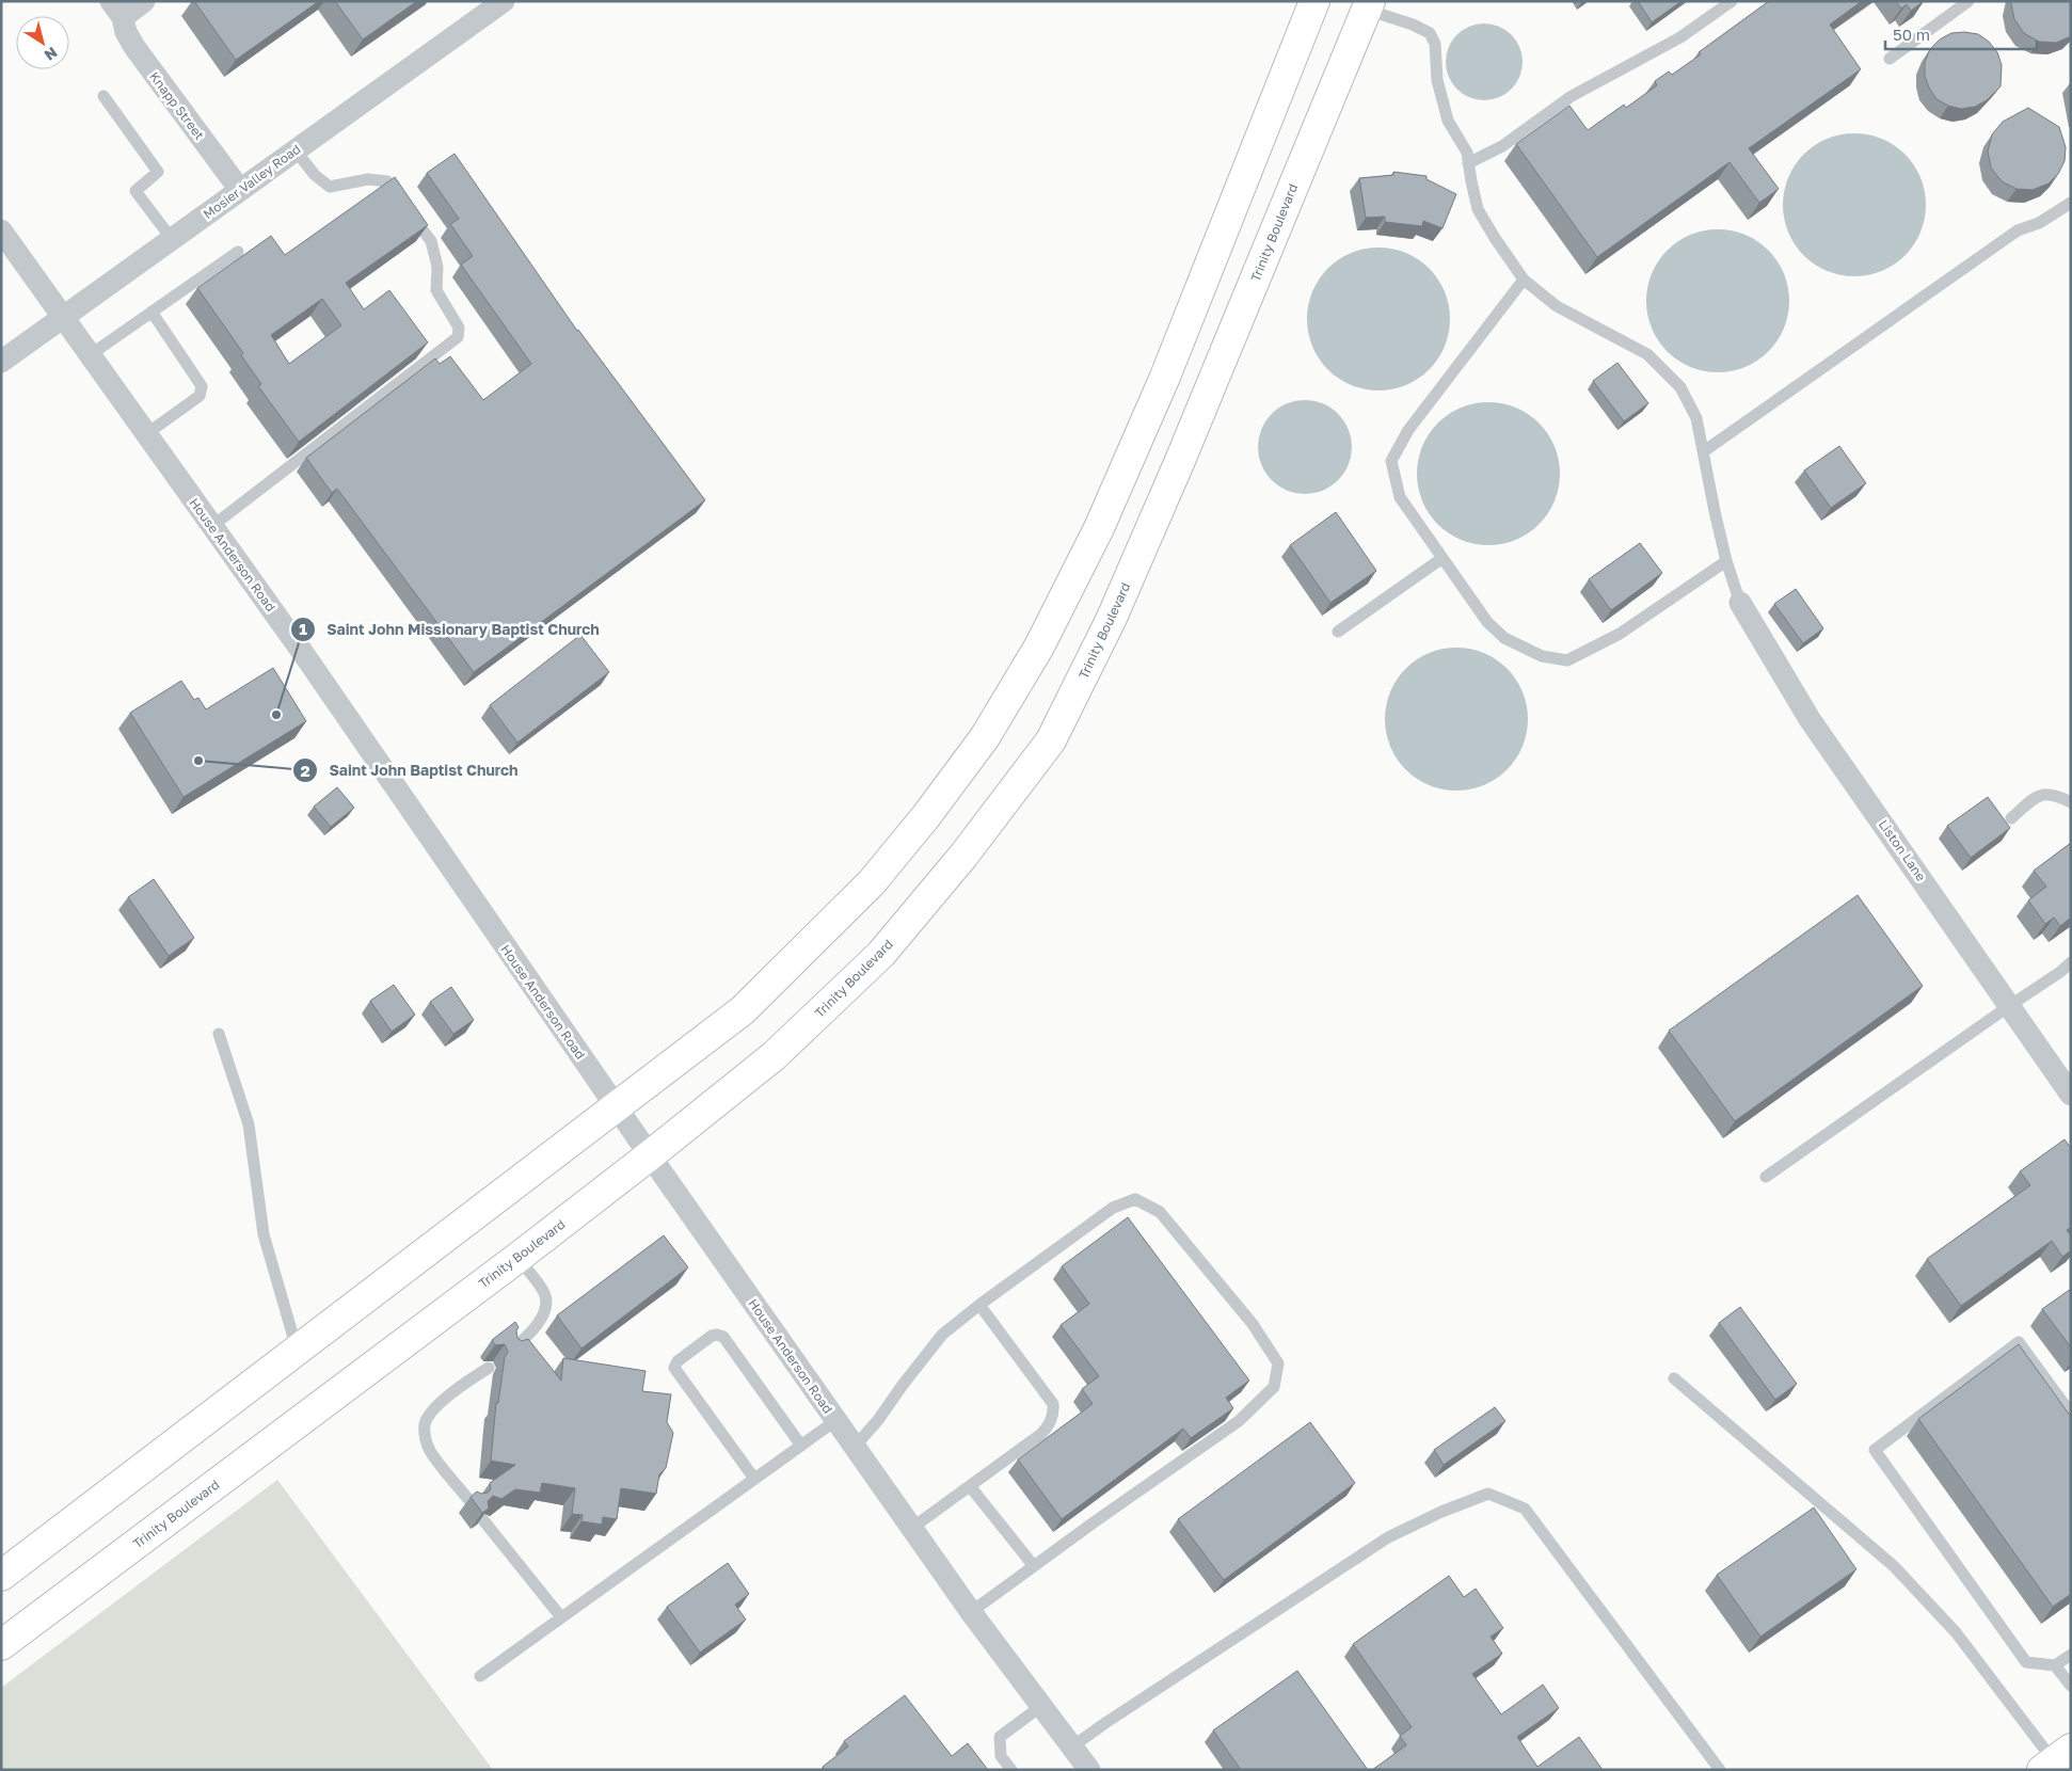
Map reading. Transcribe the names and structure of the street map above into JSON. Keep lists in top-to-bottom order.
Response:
{
  "streets": {
    "main road": ["Trinity Boulevard"],
    "street": [
      "Knapp Street",
      "Mosier Valley Road",
      "House Anderson Road",
      "Liston Lane"
    ]
  },
  "crossings": [
    ["Knapp Street", "Mosier Valley Road"],
    ["Mosier Valley Road", "House Anderson Road"],
    ["Trinity Boulevard", "House Anderson Road"]
  ],
  "places": ["Saint John Missionary Baptist Church", "Saint John Baptist Church"],
  "scale_bar": "50 m",
  "north": "bottom right"
}
